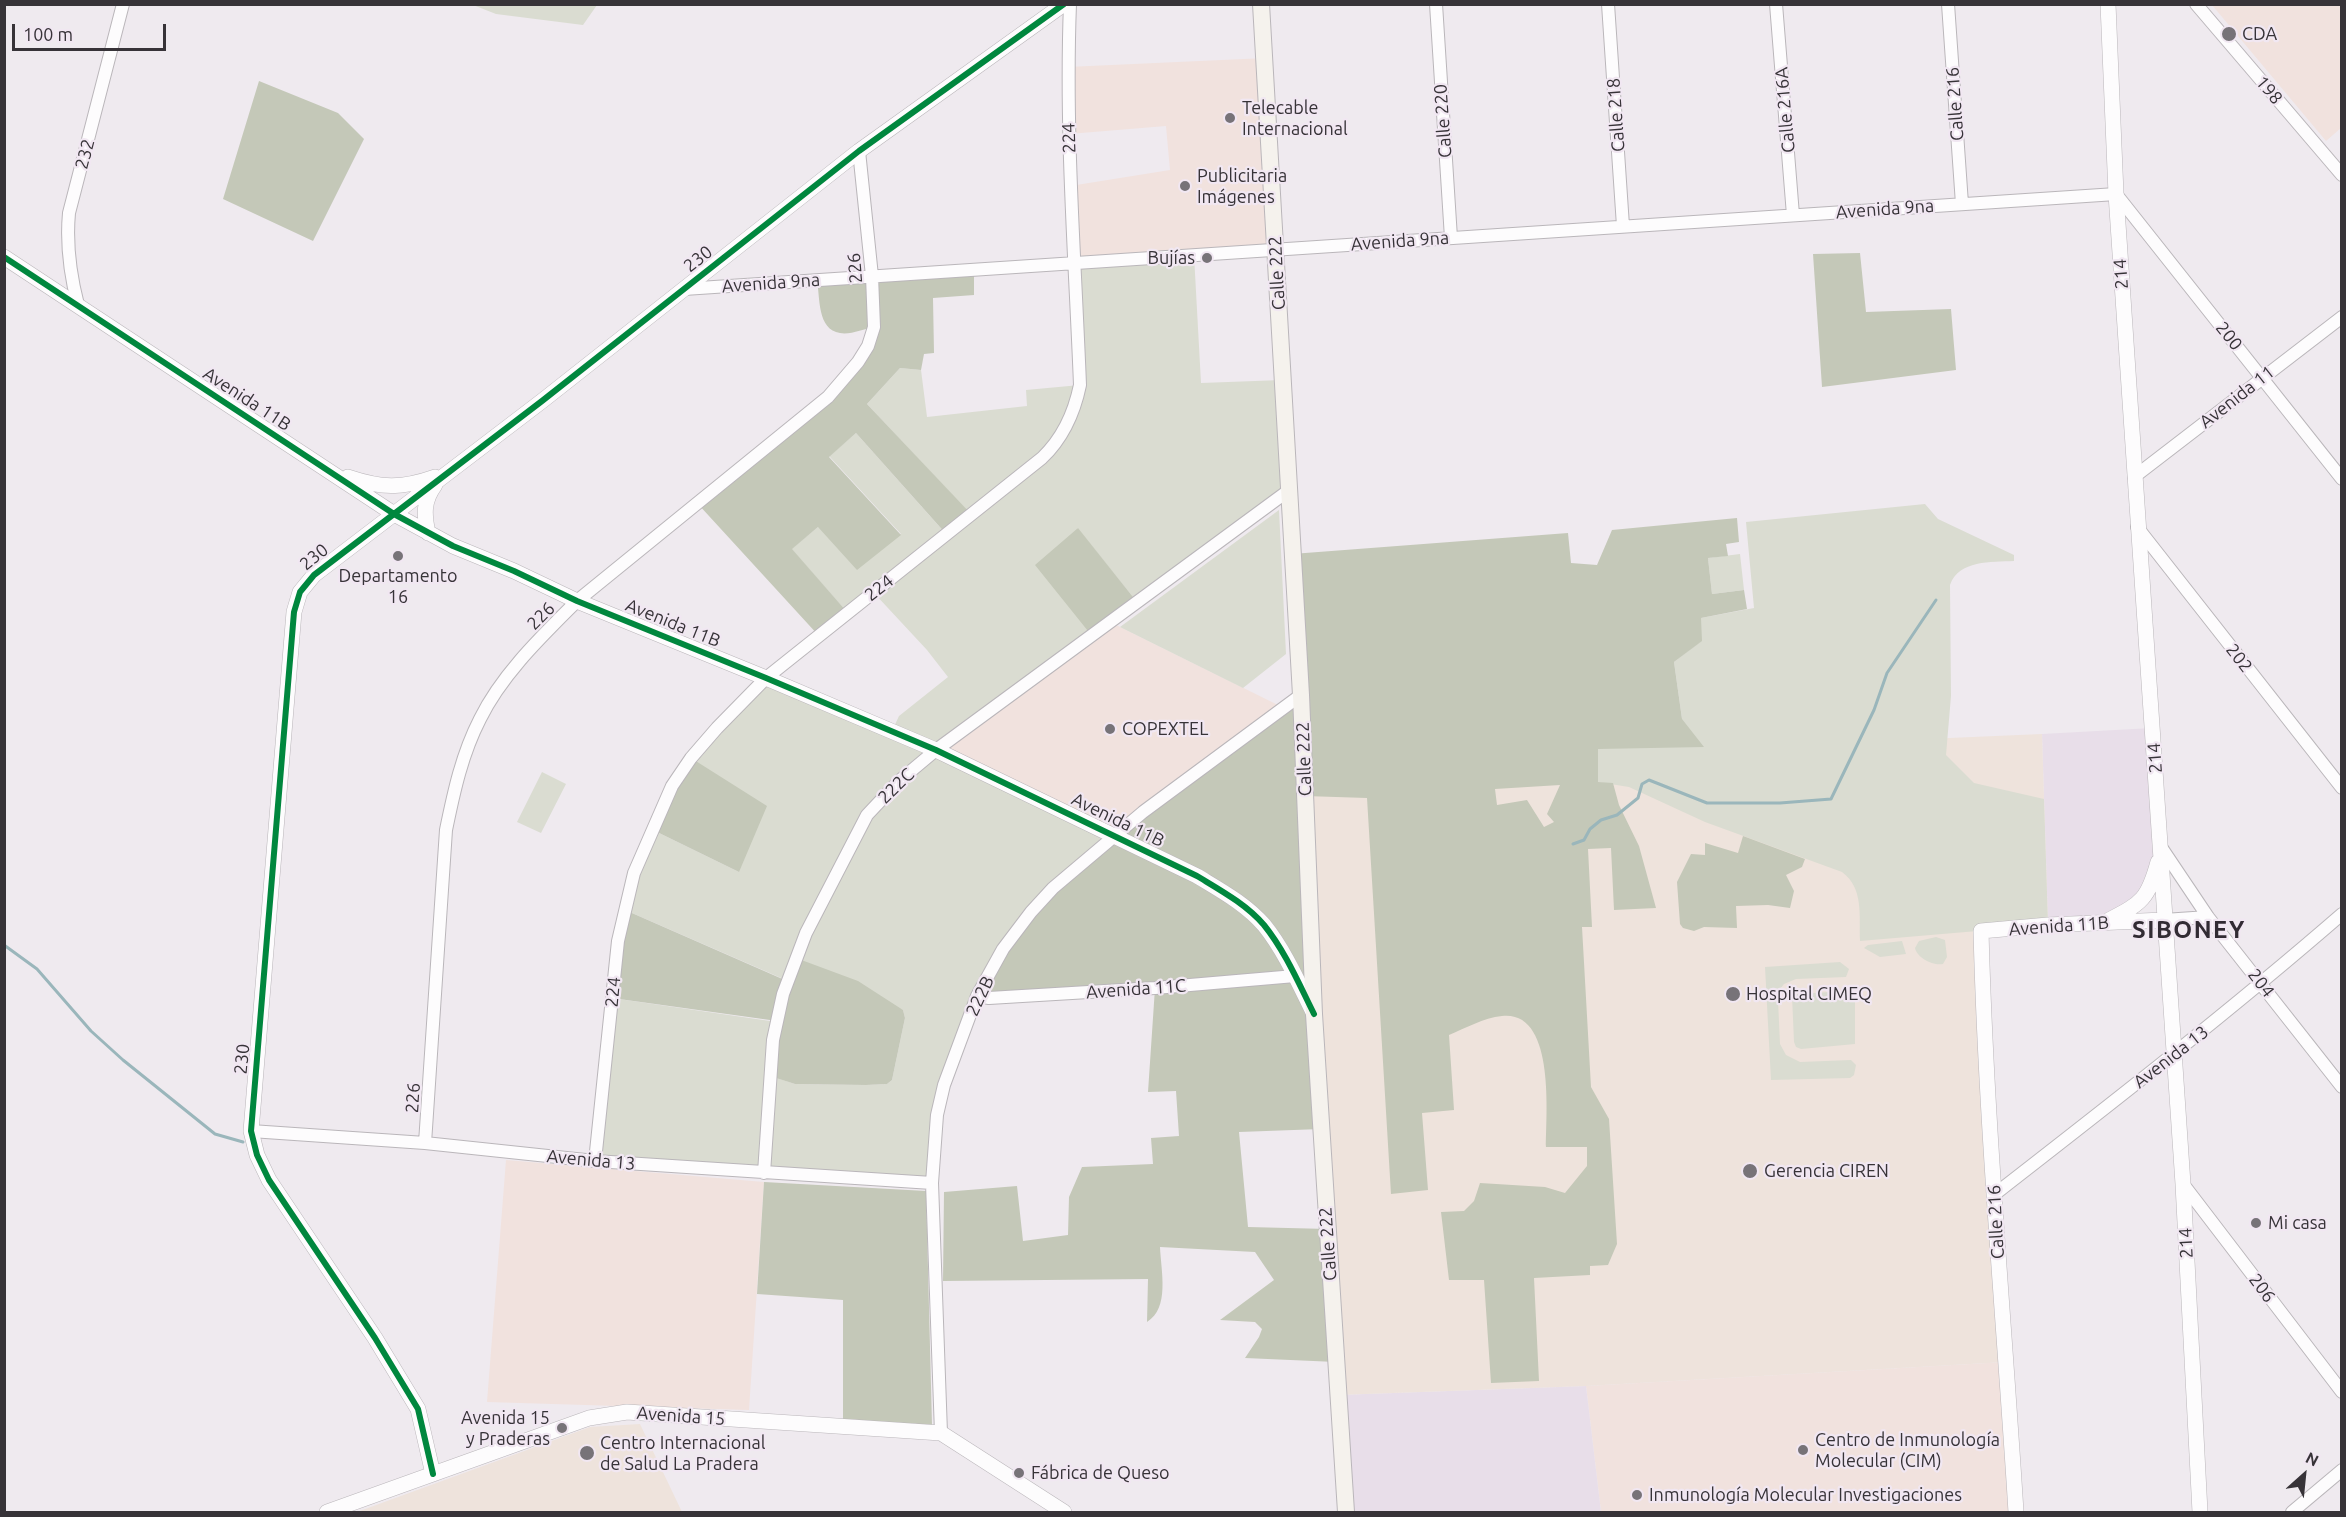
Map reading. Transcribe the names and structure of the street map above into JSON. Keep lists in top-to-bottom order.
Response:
{
  "streets": {
    "main road": ["Calle 222"],
    "street": [
      "198",
      "Calle 216",
      "Calle 216A",
      "Calle 218",
      "Calle 220",
      "224",
      "232",
      "Avenida 9na",
      "230",
      "226",
      "214",
      "200",
      "Avenida 11",
      "Avenida 11B",
      "202",
      "222C",
      "204",
      "Avenida 11C",
      "222B",
      "Avenida 13",
      "206",
      "Avenida 15"
    ]
  },
  "crossings": [
    ["Calle 216", "Avenida 9na"],
    ["Calle 216", "Avenida 11B"],
    ["Calle 216", "Avenida 13"],
    ["Calle 216A", "Avenida 9na"],
    ["Calle 218", "Avenida 9na"],
    ["Calle 220", "Avenida 9na"],
    ["224", "Avenida 9na"],
    ["224", "Avenida 11B"],
    ["224", "Avenida 13"],
    ["232", "Avenida 11B"],
    ["Avenida 9na", "230"],
    ["Avenida 9na", "226"],
    ["Avenida 9na", "Calle 222"],
    ["Avenida 9na", "214"],
    ["Avenida 9na", "200"],
    ["230", "226"],
    ["230", "Avenida 11B"],
    ["230", "Avenida 13"],
    ["230", "Avenida 15"],
    ["226", "Avenida 11B"],
    ["226", "Avenida 13"],
    ["Calle 222", "Avenida 11B"],
    ["Calle 222", "222C"],
    ["Calle 222", "222B"],
    ["214", "200"],
    ["214", "Avenida 11"],
    ["214", "Avenida 11B"],
    ["214", "202"],
    ["214", "204"],
    ["214", "Avenida 13"],
    ["214", "206"],
    ["200", "Avenida 11"],
    ["Avenida 11B", "222C"],
    ["Avenida 11B", "204"],
    ["Avenida 11B", "Avenida 11C"],
    ["Avenida 11B", "222B"],
    ["222C", "Avenida 13"],
    ["204", "Avenida 13"],
    ["Avenida 11C", "222B"],
    ["222B", "Avenida 13"],
    ["222B", "Avenida 15"]
  ],
  "districts": ["SIBONEY"],
  "places": [
    "CDA",
    "Telecable Internacional",
    "Publicitaria Imágenes",
    "Bujías",
    "Departamento 16",
    "COPEXTEL",
    "Hospital CIMEQ",
    "Gerencia CIREN",
    "Mi casa",
    "Avenida 15 y Praderas",
    "Centro de Inmunología Molecular (CIM)",
    "Centro Internacional de Salud La Pradera",
    "Fábrica de Queso",
    "Inmunología Molecular Investigaciones"
  ],
  "scale_bar": "100 m",
  "north": "top right"
}
